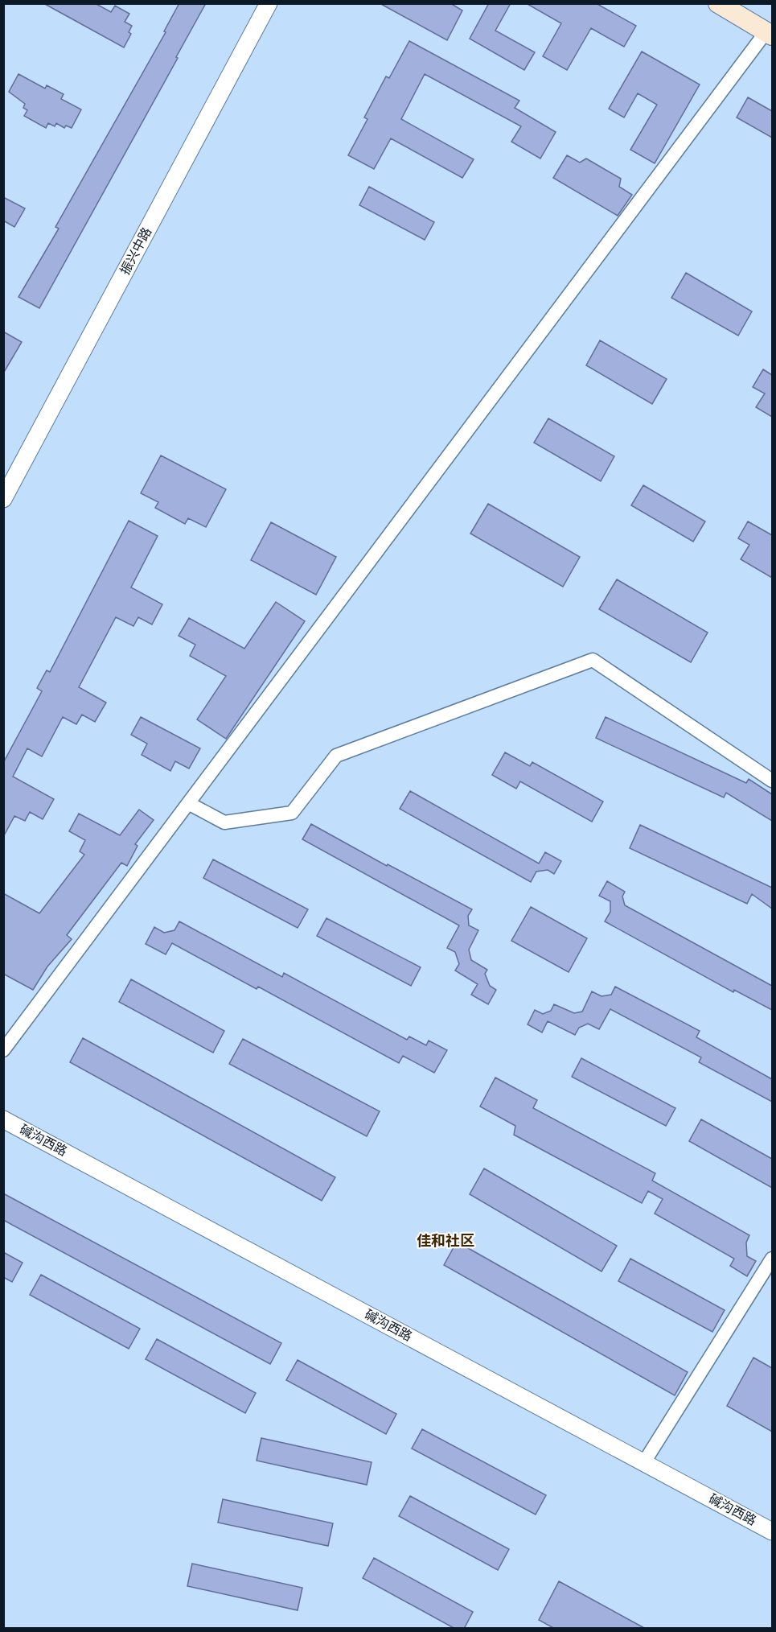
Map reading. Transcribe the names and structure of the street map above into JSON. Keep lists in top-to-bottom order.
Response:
{
  "streets": {
    "street": ["振兴中路", "碱沟西路"]
  },
  "districts": ["佳和社区"]
}
